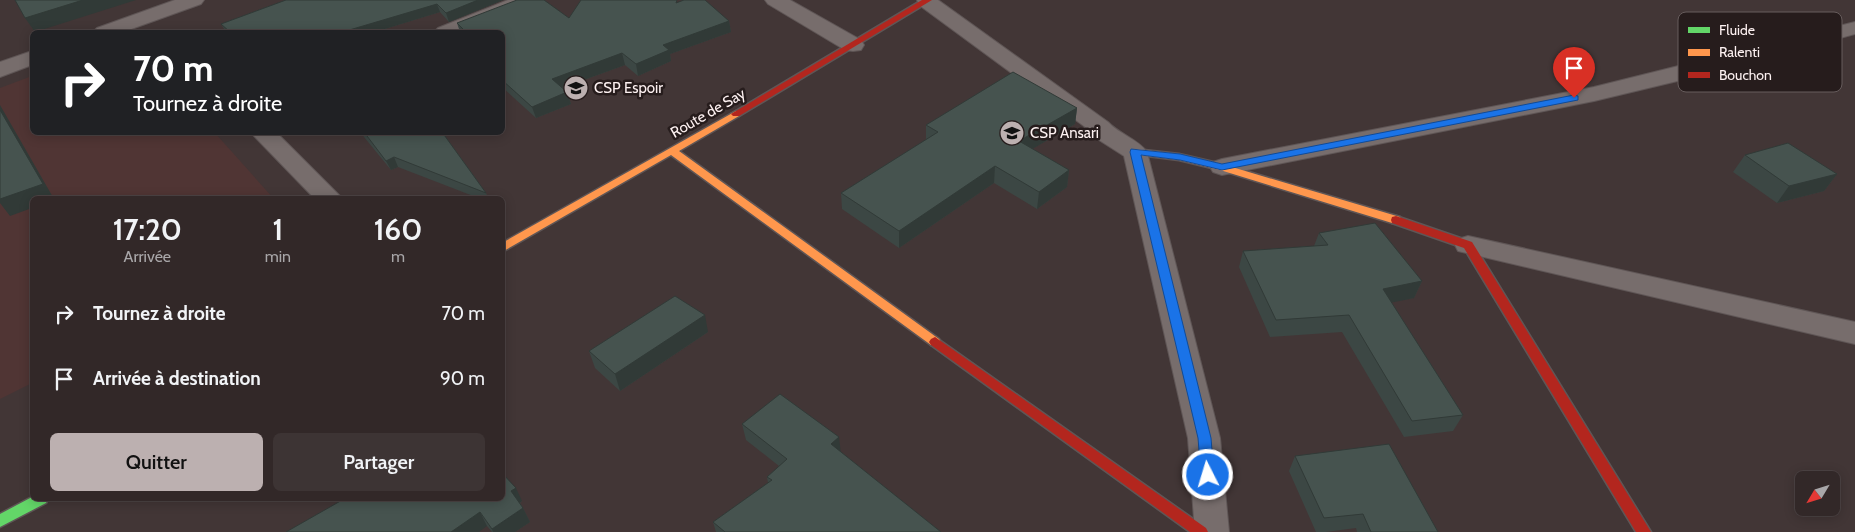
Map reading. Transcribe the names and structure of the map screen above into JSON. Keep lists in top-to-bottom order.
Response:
{
  "streets": {
    "street": ["Route de Say"]
  },
  "places": {
    "school or university": ["CSP Espoir", "CSP Ansari"]
  },
  "legend": ["Fluide", "Ralenti", "Bouchon"],
  "north": "bottom left",
  "page": {
    "turn": ["70 m", "Tournez à droite"],
    "eta": [
      "17:20",
      "Arrivée",
      "1",
      "min",
      "160",
      "m"
    ],
    "list": [
      {
        "name": "Tournez à droite",
        "value": "70 m"
      },
      {
        "name": "Arrivée à destination",
        "value": "90 m"
      }
    ],
    "buttons": ["Quitter", "Partager"]
  }
}
